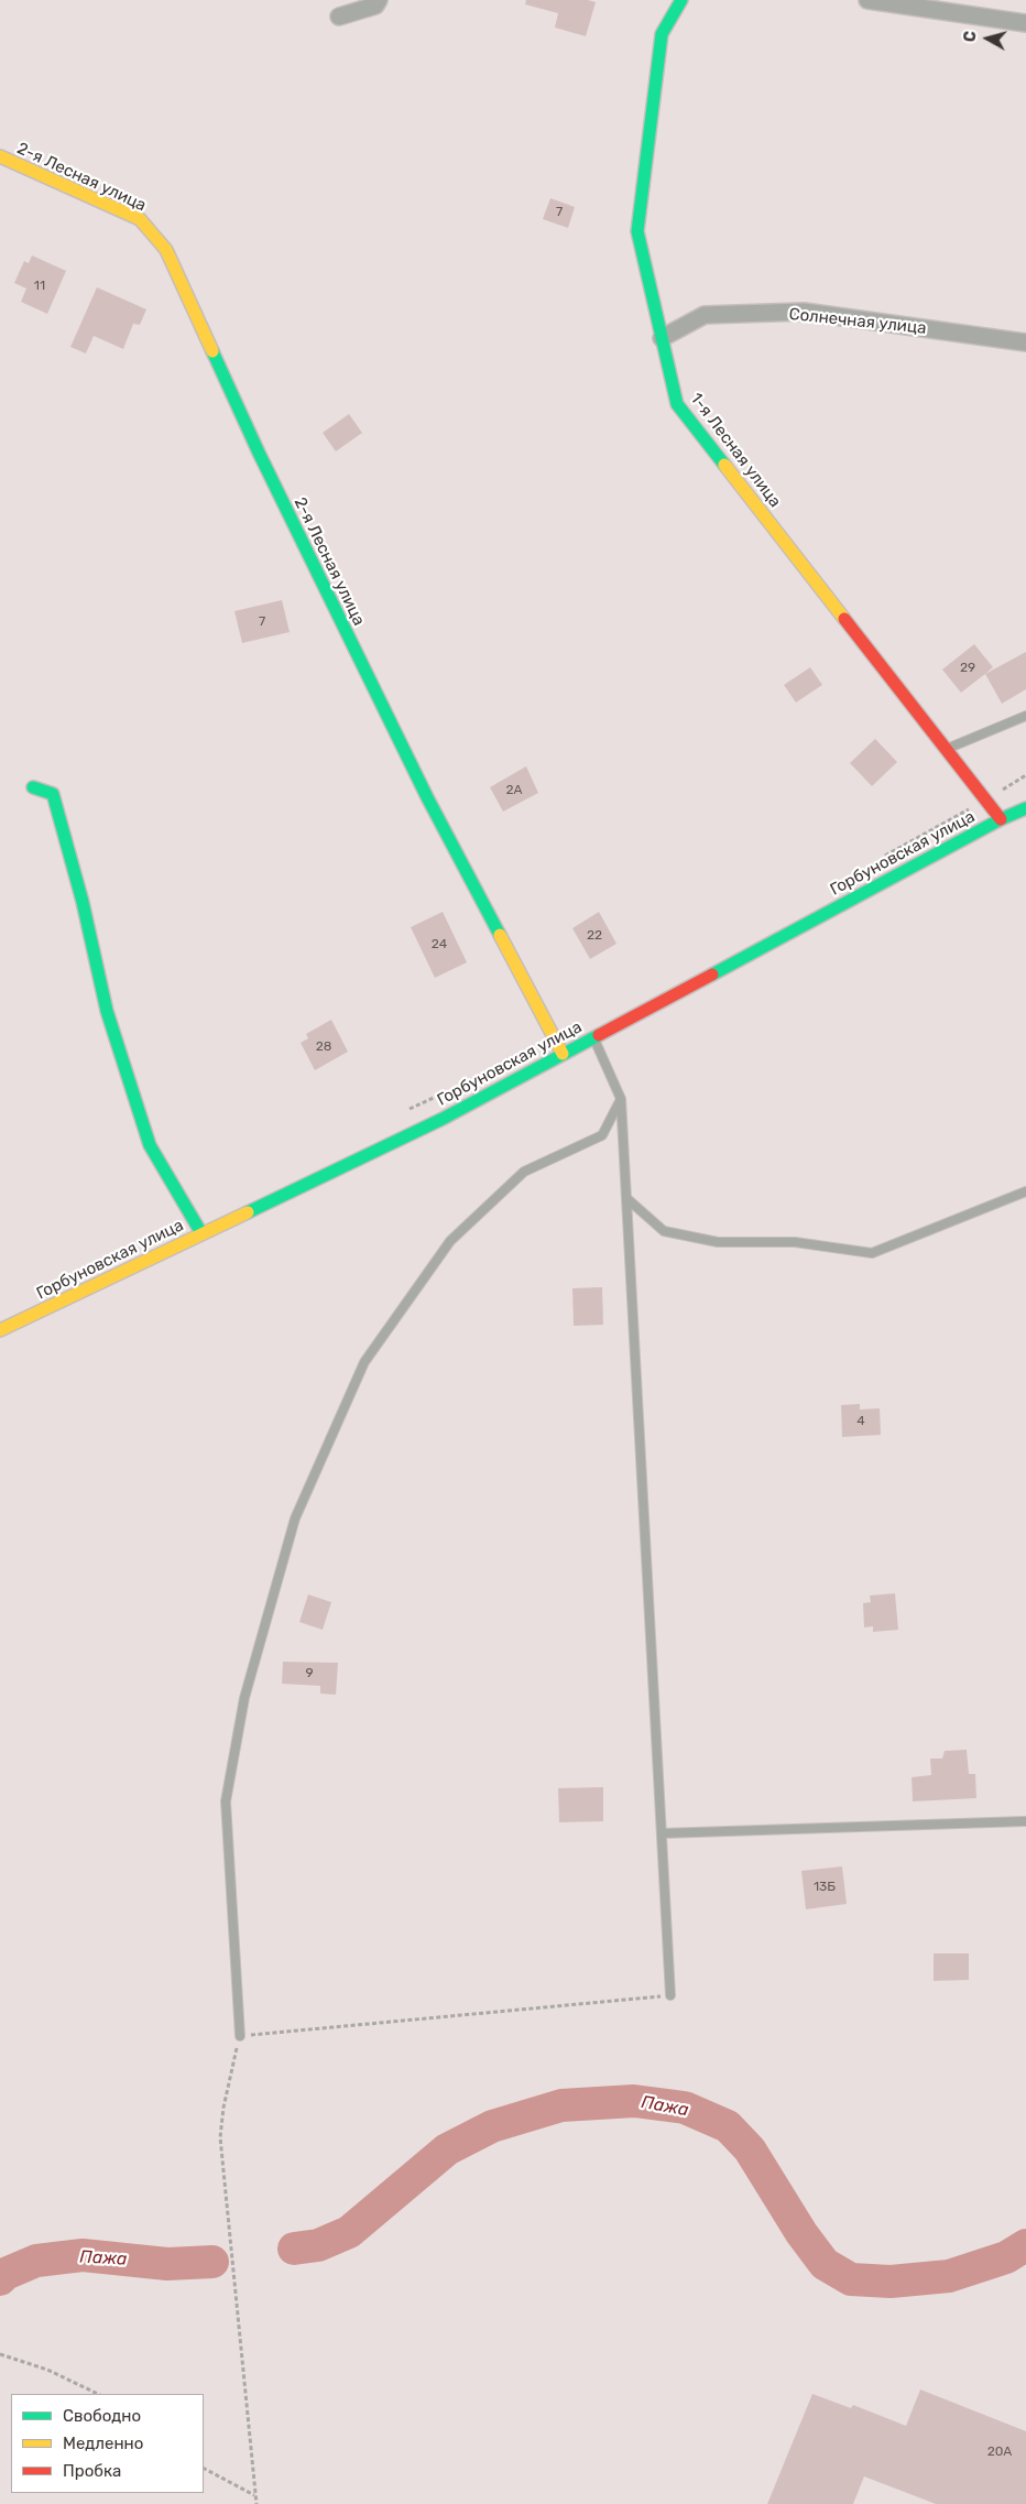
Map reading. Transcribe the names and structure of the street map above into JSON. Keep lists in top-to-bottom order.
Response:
{
  "streets": {
    "street": [
      "2-я Лесная улица",
      "Солнечная улица",
      "1-я Лесная улица",
      "Горбуновская улица"
    ]
  },
  "crossings": [
    ["2-я Лесная улица", "Горбуновская улица"],
    ["Солнечная улица", "1-я Лесная улица"],
    ["1-я Лесная улица", "Горбуновская улица"]
  ],
  "water": ["Пажа"],
  "house_numbers": [
    "7",
    "11",
    "7",
    "29",
    "2А",
    "22",
    "24",
    "28",
    "4",
    "9",
    "13Б",
    "20А"
  ],
  "legend": ["Свободно", "Медленно", "Пробка"],
  "north": "left"
}
